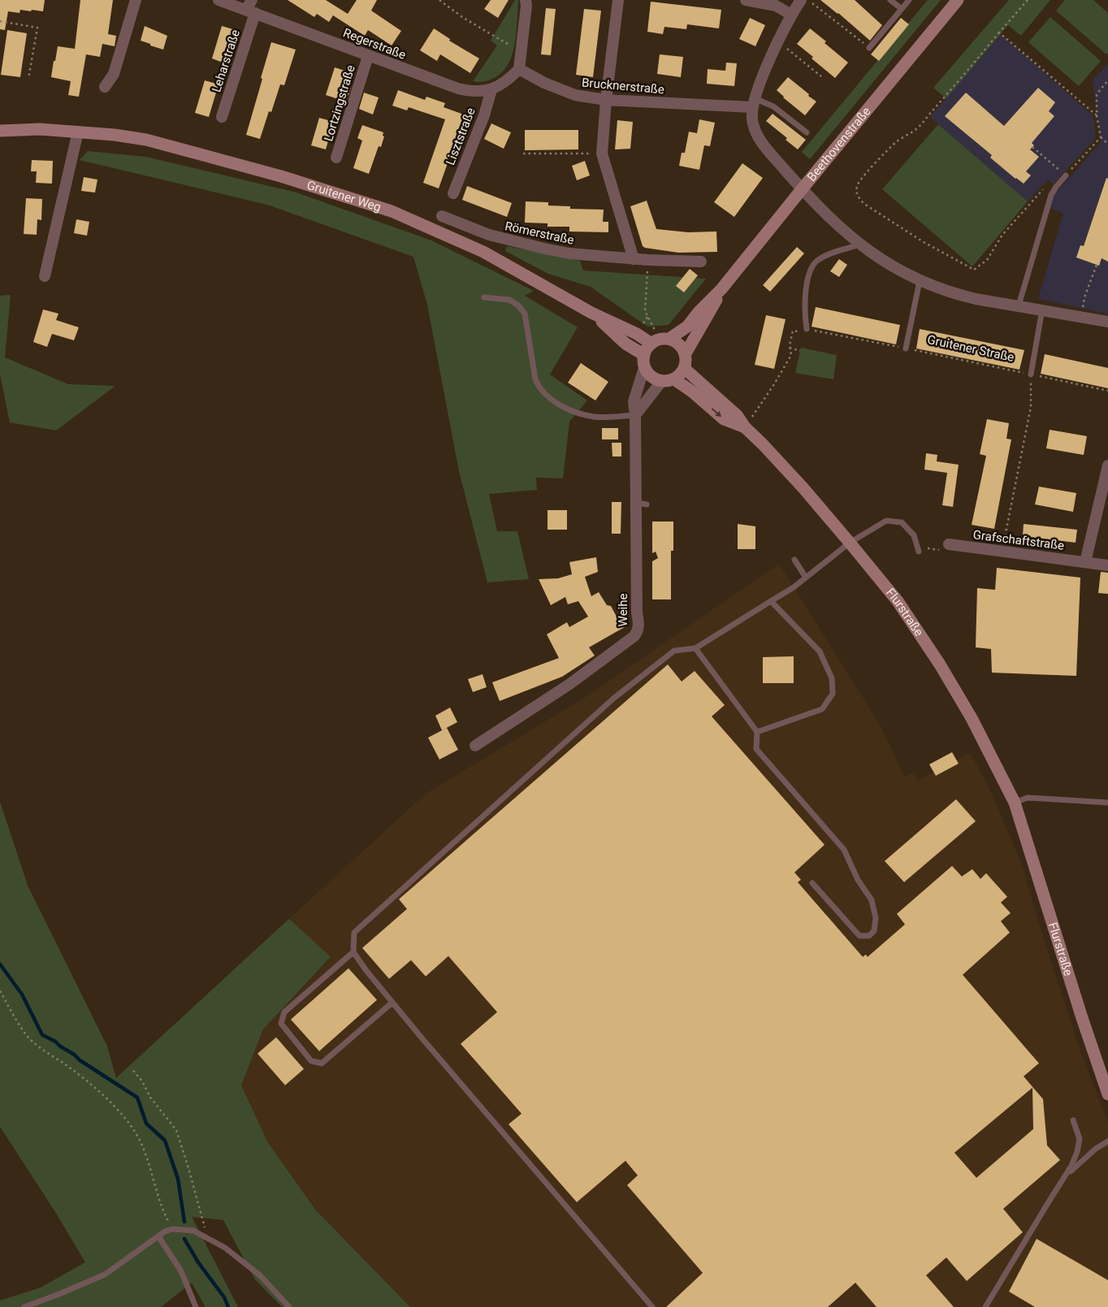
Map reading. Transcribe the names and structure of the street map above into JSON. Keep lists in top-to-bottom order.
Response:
{
  "streets": {
    "main road": ["Beethovenstraße", "Gruitener Weg", "Flurstraße"],
    "street": [
      "Regerstraße",
      "Leharstraße",
      "Brucknerstraße",
      "Lortzingstraße",
      "Lisztstraße",
      "Römerstraße",
      "Grafschaftstraße",
      "Weihe"
    ],
    "path": ["Gruitener Straße"]
  },
  "crossings": [
    ["Regerstraße", "Leharstraße"],
    ["Regerstraße", "Brucknerstraße"],
    ["Regerstraße", "Lortzingstraße"],
    ["Regerstraße", "Lisztstraße"],
    ["Beethovenstraße", "Gruitener Weg"],
    ["Beethovenstraße", "Weihe"],
    ["Gruitener Weg", "Weihe"]
  ]
}
